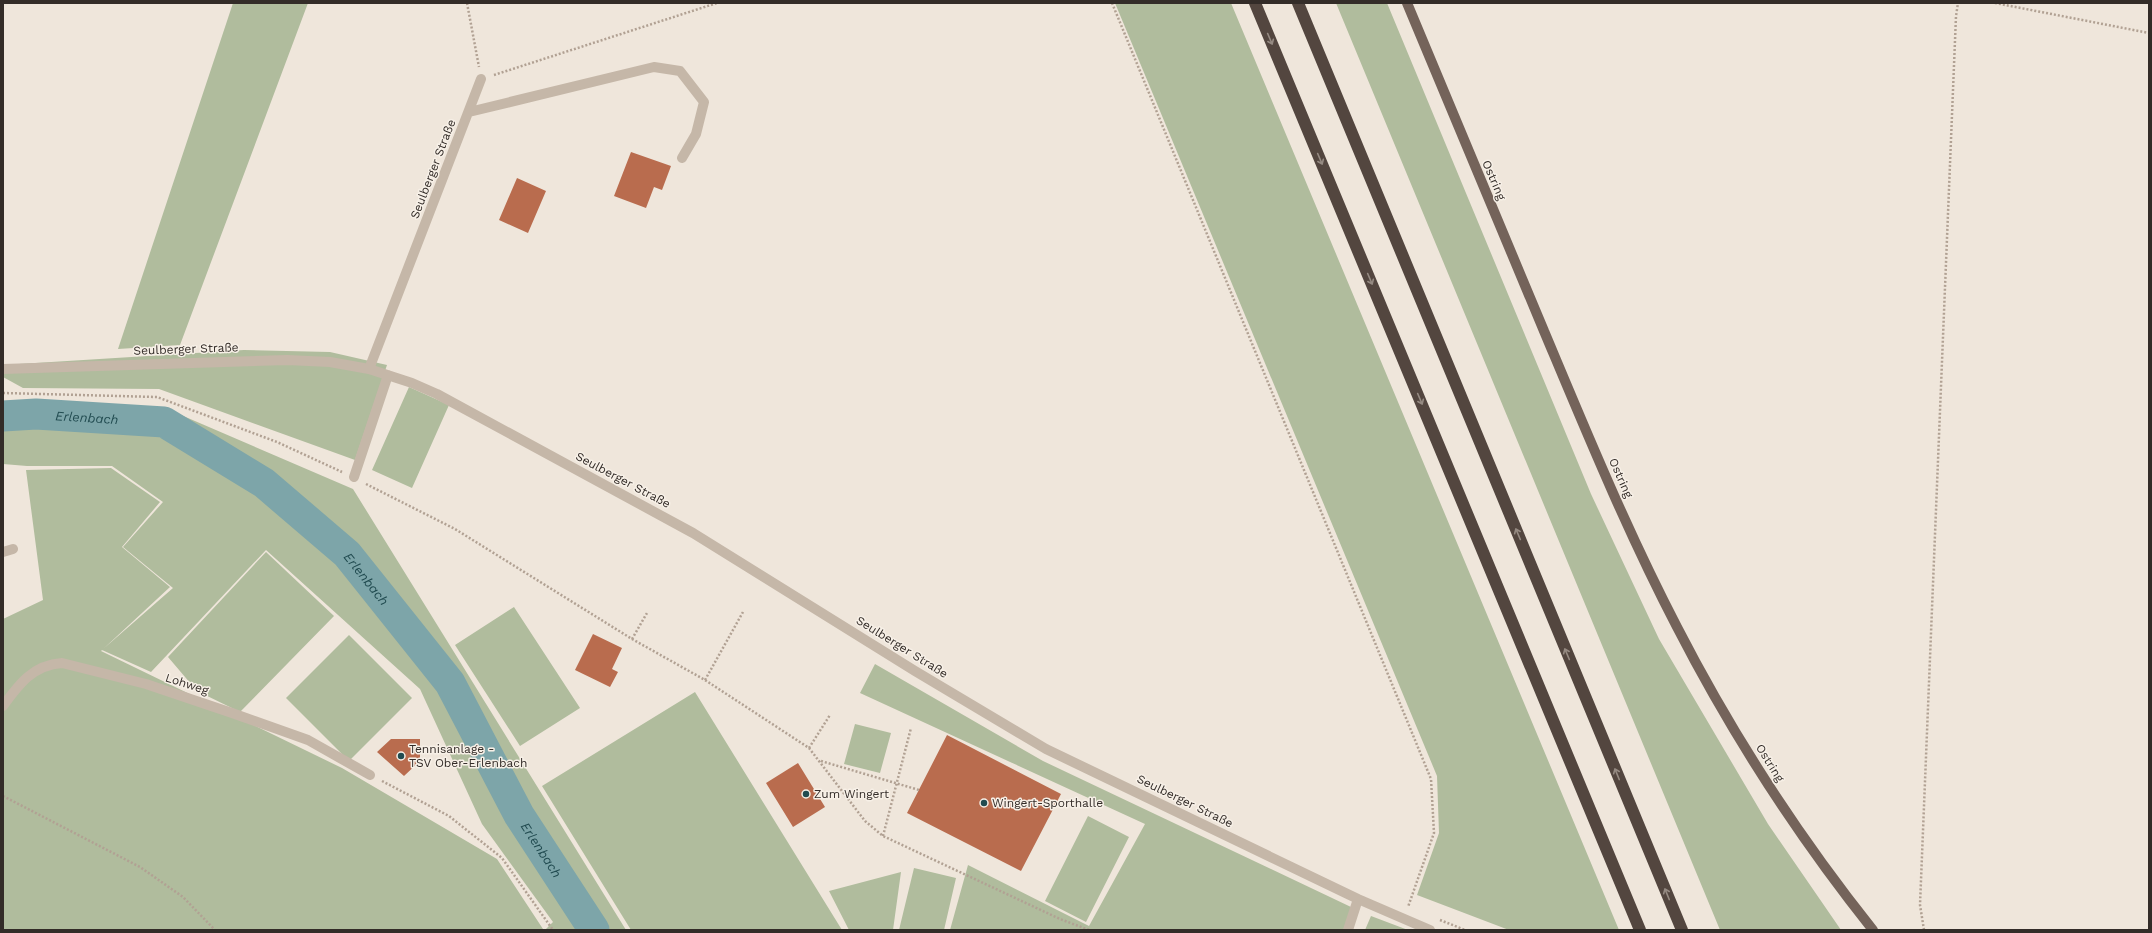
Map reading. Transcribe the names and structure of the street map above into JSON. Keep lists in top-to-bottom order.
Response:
{
  "streets": {
    "main road": ["Ostring"],
    "street": ["Seulberger Straße", "Lohweg"]
  },
  "water": ["Erlenbach"],
  "places": ["Tennisanlage - TSV Ober-Erlenbach", "Zum Wingert", "Wingert-Sporthalle"]
}
